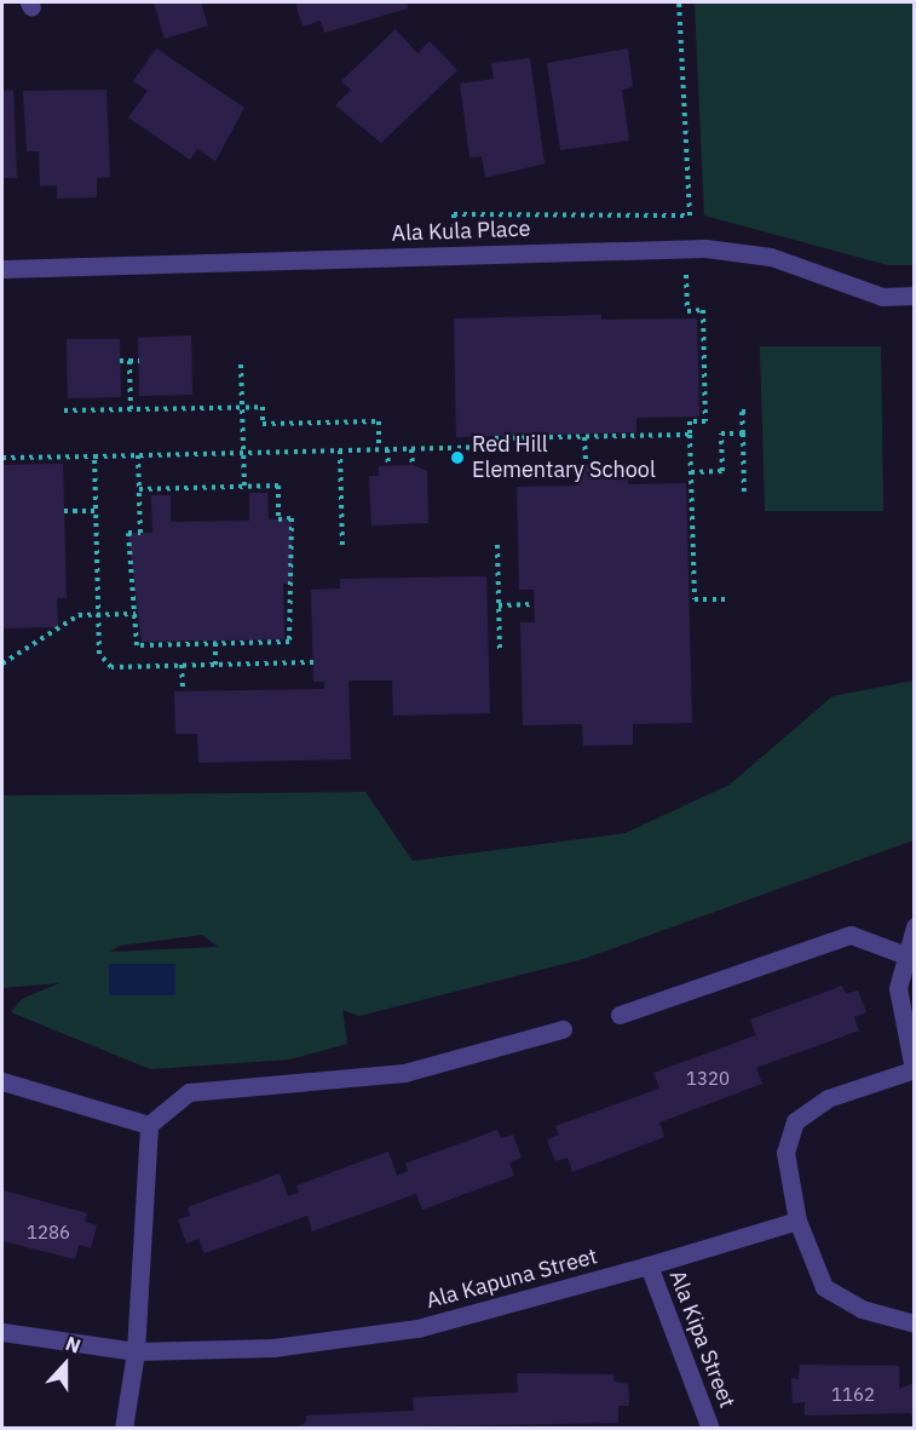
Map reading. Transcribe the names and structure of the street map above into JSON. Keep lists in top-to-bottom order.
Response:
{
  "streets": {
    "street": ["Ala Kula Place", "Ala Kapuna Street", "Ala Kipa Street"]
  },
  "crossings": [
    ["Ala Kapuna Street", "Ala Kipa Street"]
  ],
  "places": ["Red Hill Elementary School"],
  "house_numbers": ["1320", "1286", "1162"],
  "north": "top"
}
